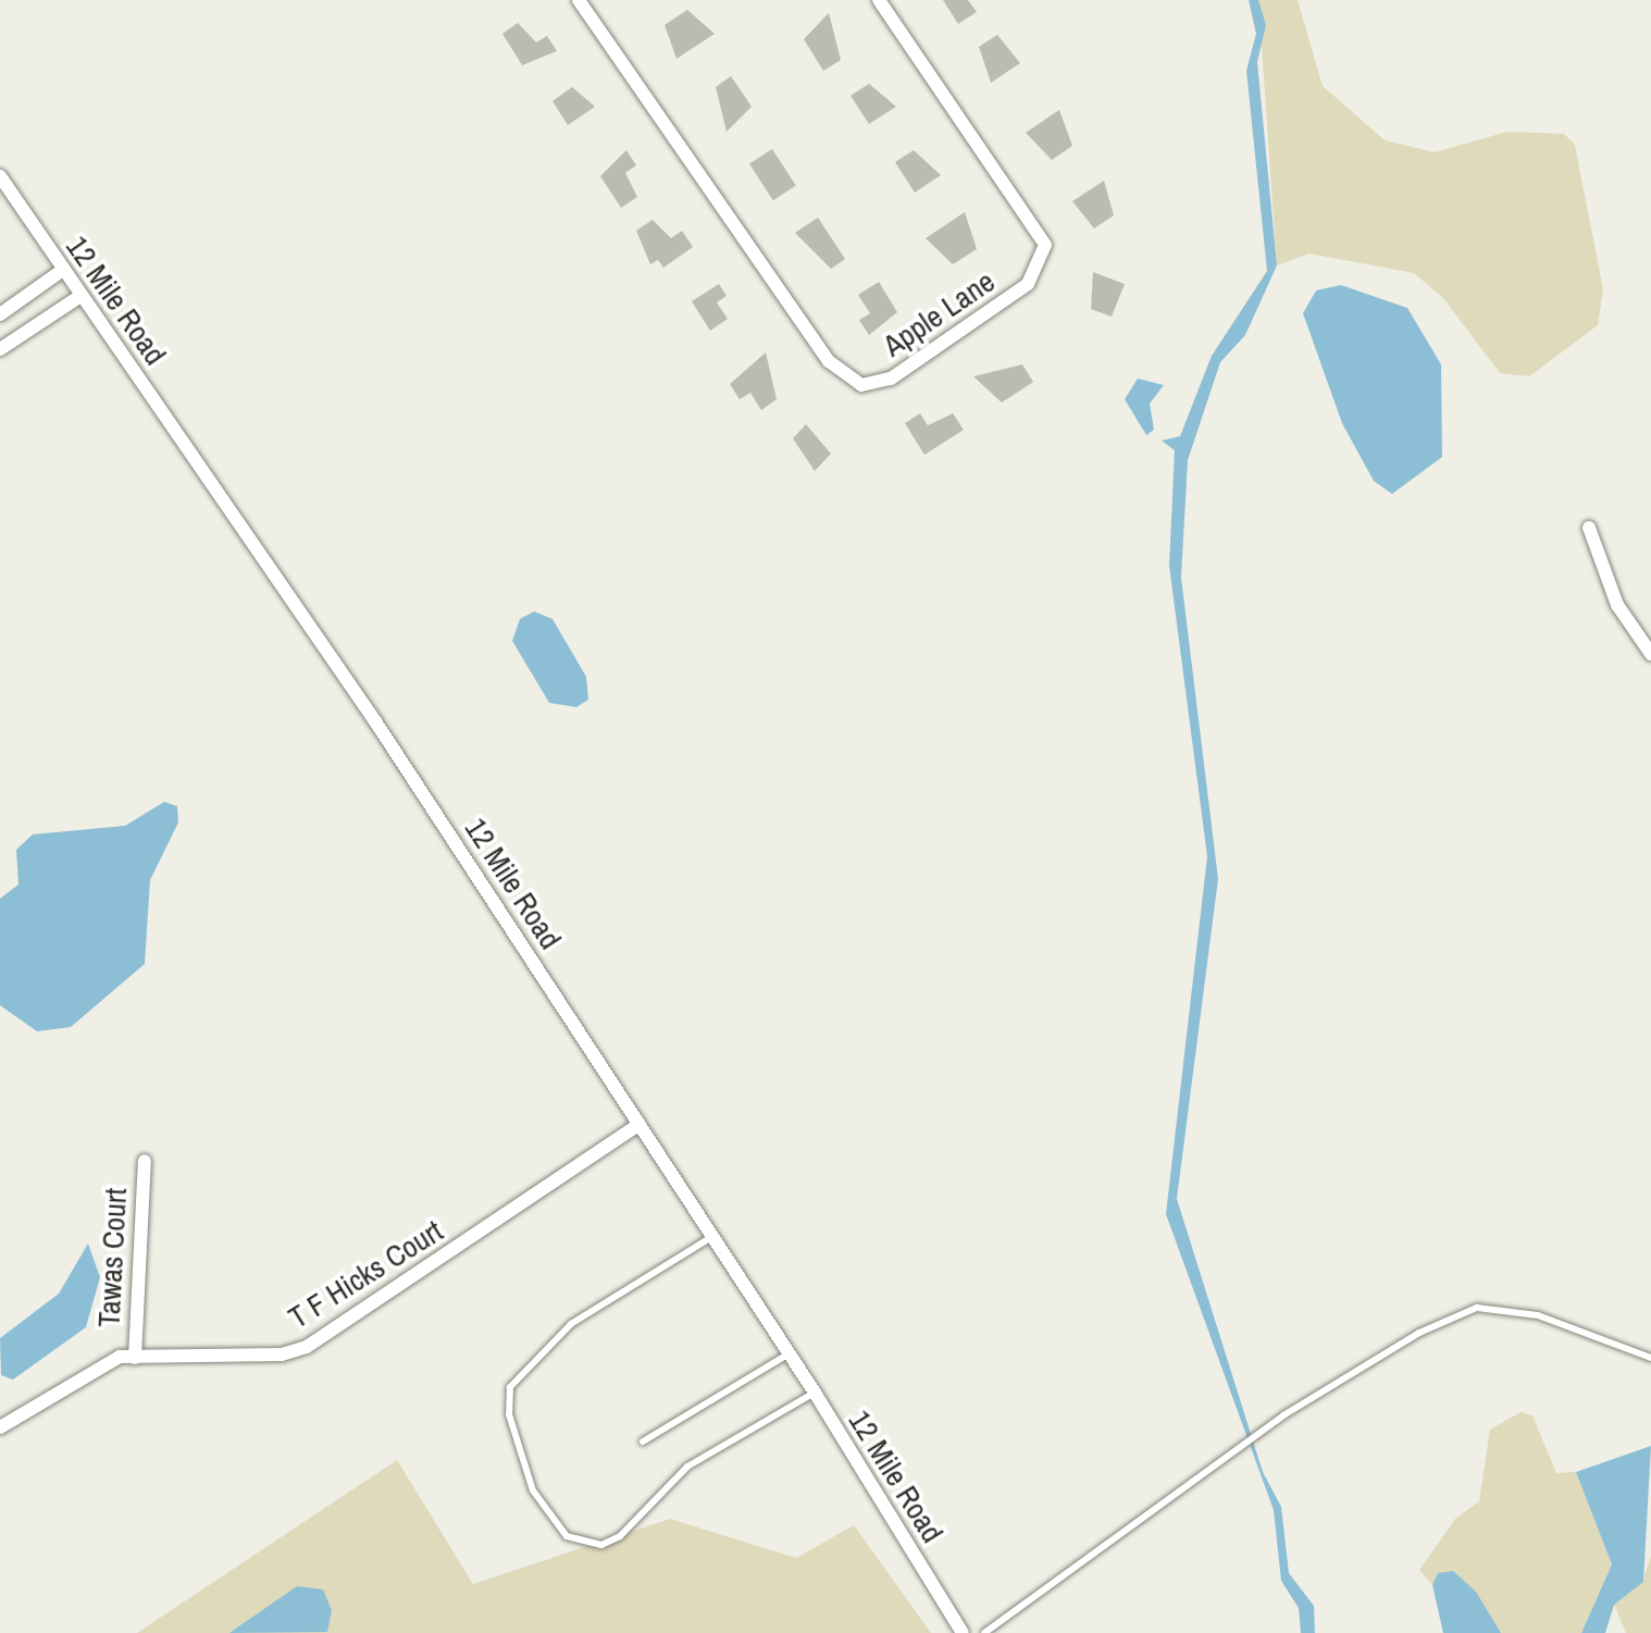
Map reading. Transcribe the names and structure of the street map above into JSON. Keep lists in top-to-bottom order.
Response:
{
  "streets": {
    "street": [
      "12 Mile Road",
      "Apple Lane",
      "Tawas Court",
      "T F Hicks Court"
    ]
  },
  "crossings": [
    ["12 Mile Road", "T F Hicks Court"],
    ["Tawas Court", "T F Hicks Court"]
  ]
}
